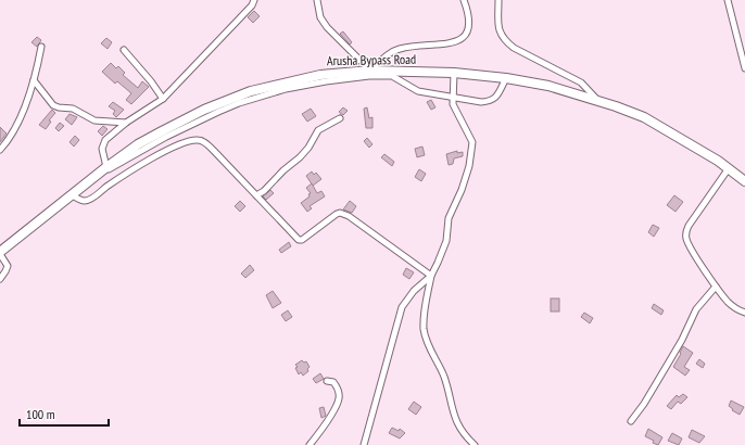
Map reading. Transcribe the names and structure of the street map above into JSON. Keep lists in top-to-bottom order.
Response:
{
  "streets": {
    "main road": ["Arusha Bypass Road"]
  },
  "scale_bar": "100 m"
}
